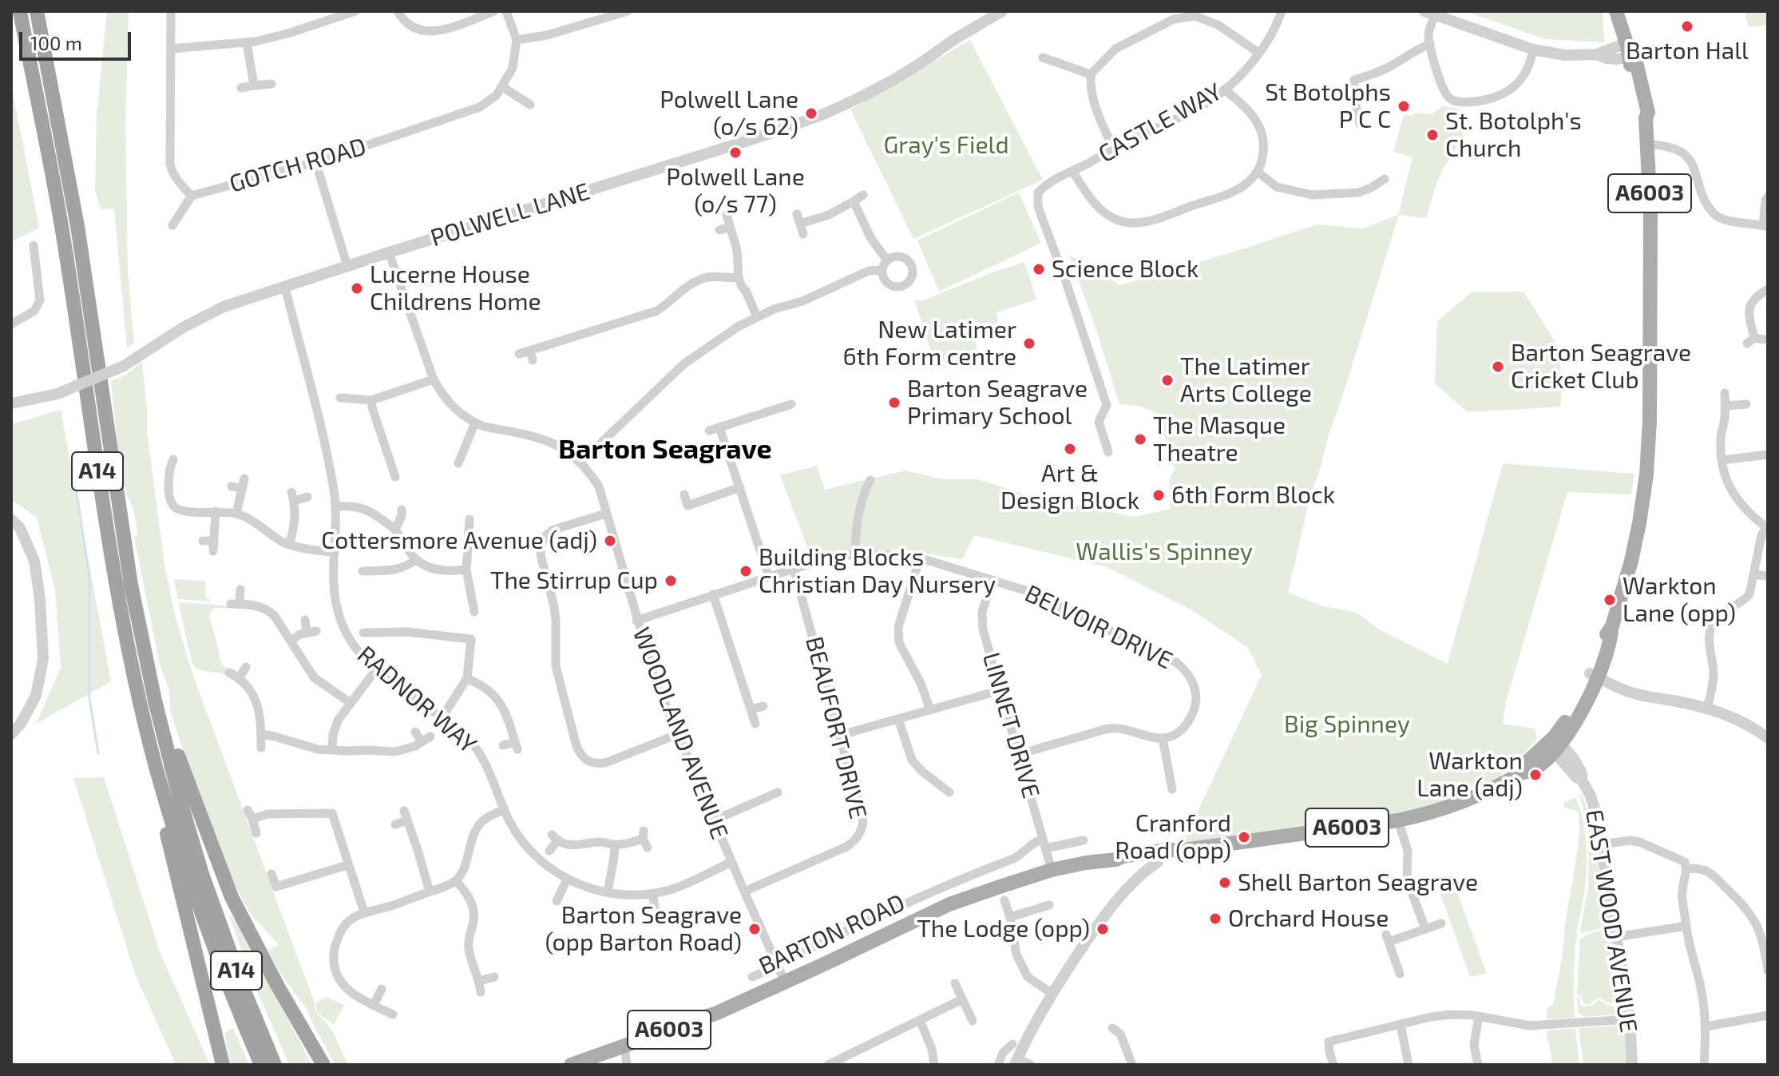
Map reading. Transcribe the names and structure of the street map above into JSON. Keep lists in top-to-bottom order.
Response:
{
  "streets": {
    "highway": ["A14"],
    "main road": ["A6003", "BARTON ROAD"],
    "street": [
      "CASTLE WAY",
      "GOTCH ROAD",
      "POLWELL LANE",
      "BELVOIR DRIVE",
      "RADNOR WAY",
      "LINNET DRIVE",
      "BEAUFORT DRIVE",
      "WOODLAND AVENUE",
      "EAST WOOD AVENUE"
    ]
  },
  "crossings": [
    ["POLWELL LANE", "RADNOR WAY"],
    ["BELVOIR DRIVE", "LINNET DRIVE"],
    ["BELVOIR DRIVE", "BEAUFORT DRIVE"],
    ["BELVOIR DRIVE", "WOODLAND AVENUE"],
    ["RADNOR WAY", "WOODLAND AVENUE"],
    ["LINNET DRIVE", "BARTON ROAD"],
    ["BEAUFORT DRIVE", "WOODLAND AVENUE"],
    ["WOODLAND AVENUE", "BARTON ROAD"],
    ["EAST WOOD AVENUE", "BARTON ROAD"]
  ],
  "districts": ["Barton Seagrave"],
  "parks": ["Gray's Field", "Wallis's Spinney", "Big Spinney"],
  "places": [
    "Barton Hall",
    "St Botolphs P C C",
    "Polwell Lane (o/s 62)",
    "St. Botolph's Church",
    "Polwell Lane (o/s 77)",
    "Science Block",
    "Lucerne House Childrens Home",
    "New Latimer 6th Form centre",
    "Barton Seagrave Cricket Club",
    "The Latimer Arts College",
    "Barton Seagrave Primary School",
    "The Masque Theatre",
    "Art & Design Block",
    "6th Form Block",
    "Cottersmore Avenue (adj)",
    "Building Blocks Christian Day Nursery",
    "The Stirrup Cup",
    "Warkton Lane (opp)",
    "Warkton Lane (adj)",
    "Cranford Road (opp)",
    "Shell Barton Seagrave",
    "Orchard House",
    "Barton Seagrave (opp Barton Road)",
    "The Lodge (opp)"
  ],
  "scale_bar": "100 m"
}
